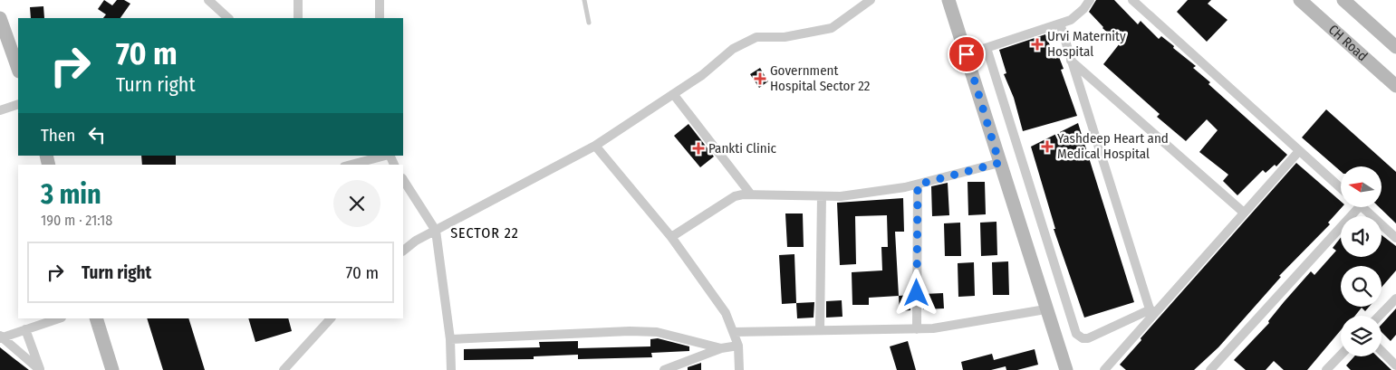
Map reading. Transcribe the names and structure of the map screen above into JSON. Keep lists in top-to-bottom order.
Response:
{
  "streets": {
    "street": ["CH Road"]
  },
  "districts": ["SECTOR 22"],
  "places": {
    "health": [
      "Urvi Maternity Hospital",
      "Government Hospital Sector 22",
      "Yashdeep Heart and Medical Hospital",
      "Pankti Clinic"
    ]
  },
  "north": "left",
  "page": {
    "turn": ["70 m", "Turn right"],
    "then": "Then",
    "heading": ["3 min", "190 m · 21:18"],
    "list": [
      {
        "name": "Turn right",
        "value": "70 m"
      }
    ]
  }
}
